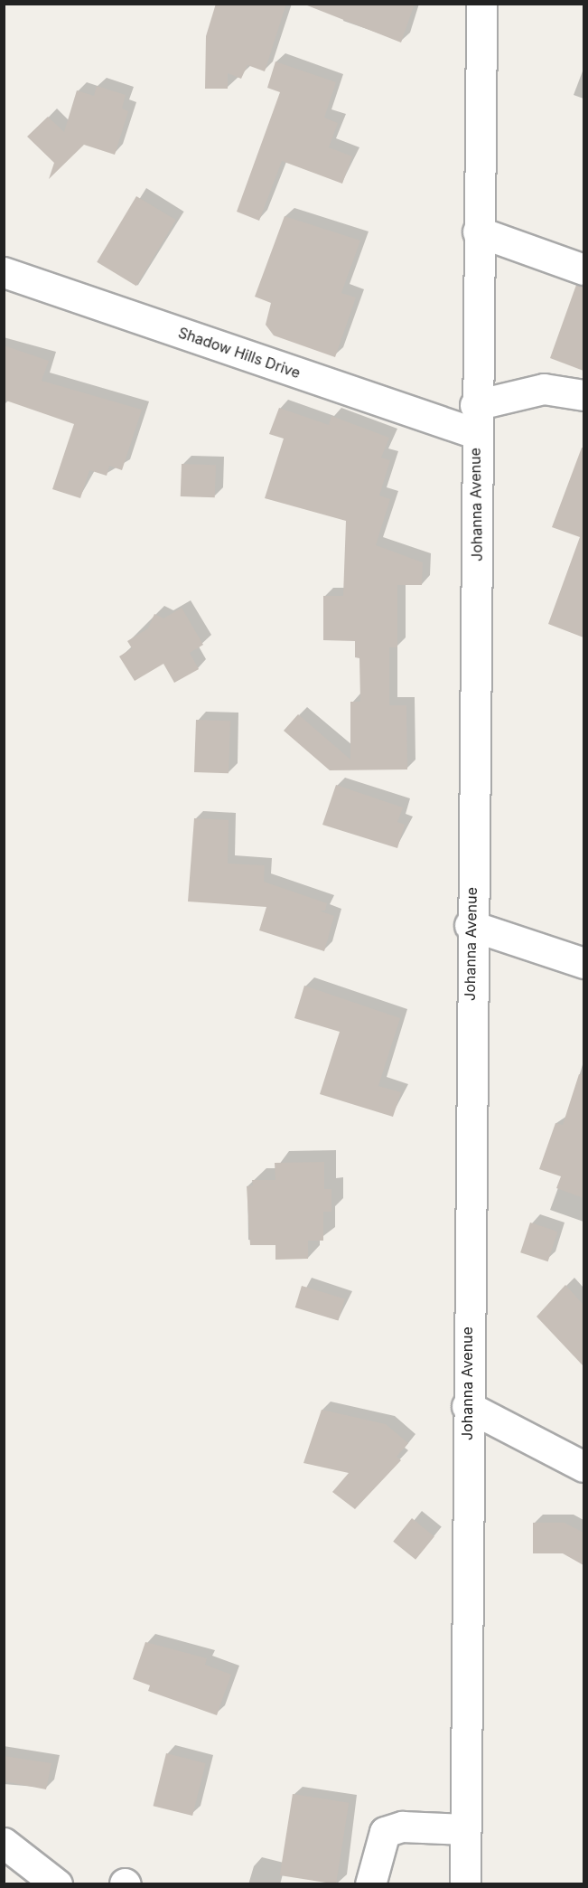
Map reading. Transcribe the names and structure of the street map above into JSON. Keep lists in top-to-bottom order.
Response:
{
  "streets": {
    "street": ["Shadow Hills Drive", "Johanna Avenue"]
  },
  "crossings": [
    ["Shadow Hills Drive", "Johanna Avenue"]
  ]
}
